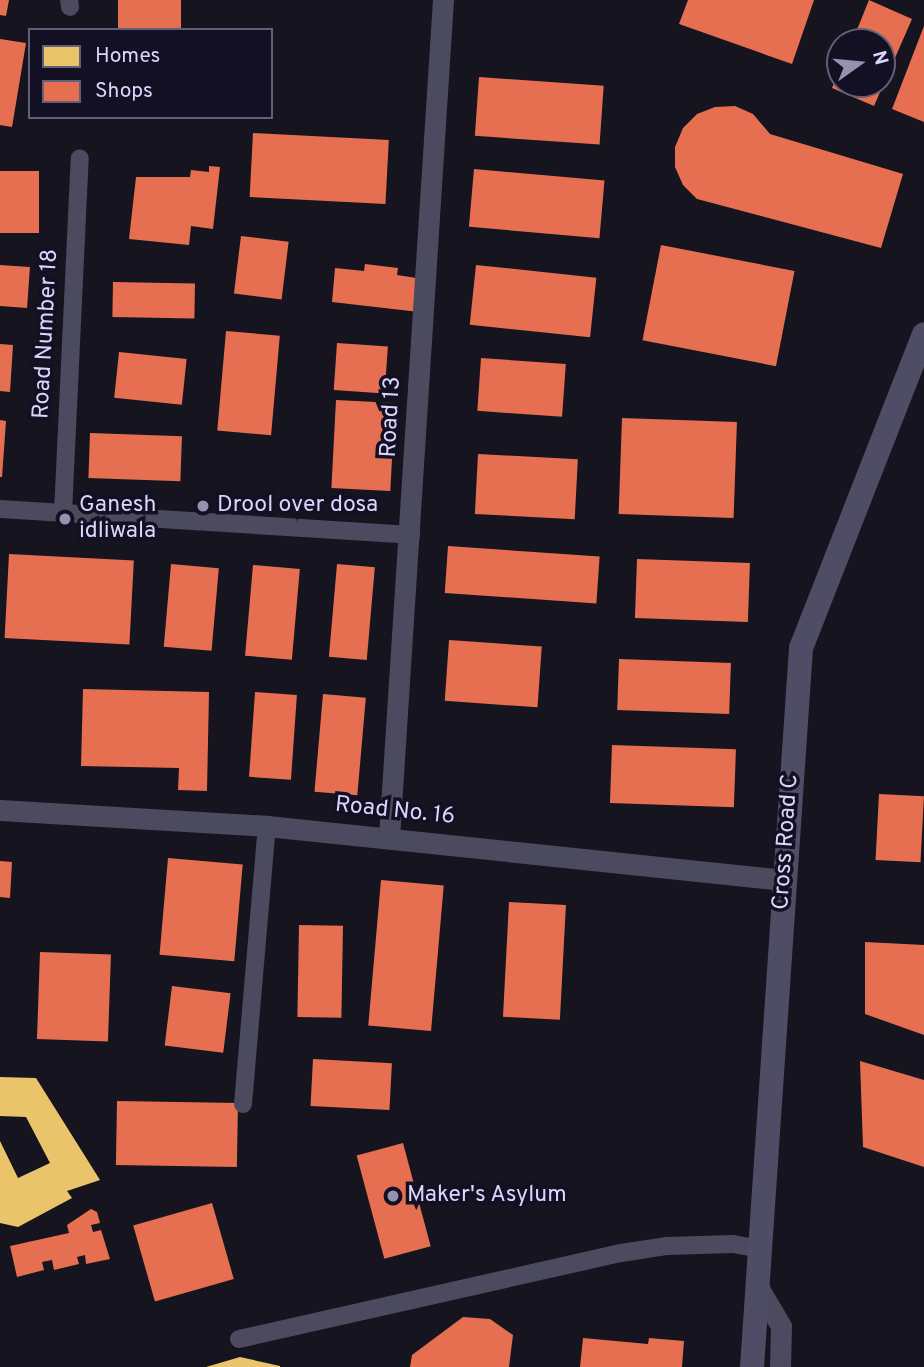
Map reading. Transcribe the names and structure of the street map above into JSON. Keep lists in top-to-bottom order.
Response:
{
  "streets": {
    "main road": ["Cross Road C"],
    "street": ["Road Number 18", "Road 13", "Road No. 16"]
  },
  "crossings": [
    ["Road 13", "Road No. 16"],
    ["Road No. 16", "Cross Road C"]
  ],
  "places": ["Drool over dosa", "Ganesh idliwala", "Maker's Asylum"],
  "legend": ["Homes", "Shops"],
  "north": "right"
}
